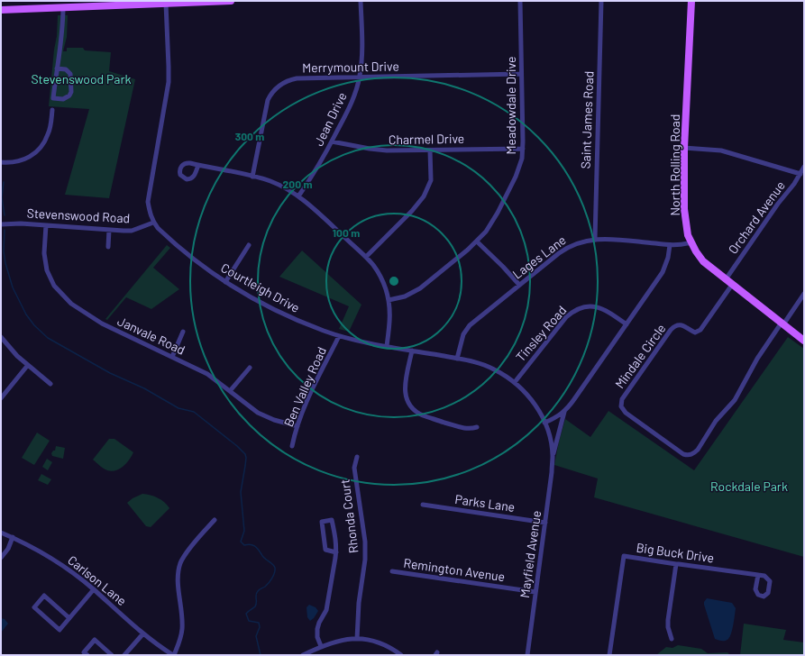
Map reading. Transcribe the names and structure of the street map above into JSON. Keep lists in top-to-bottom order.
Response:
{
  "streets": {
    "main road": ["North Rolling Road"],
    "street": [
      "Merrymount Drive",
      "Meadowdale Drive",
      "Jean Drive",
      "Saint James Road",
      "Charmel Drive",
      "Stevenswood Road",
      "Orchard Avenue",
      "Lages Lane",
      "Courtleigh Drive",
      "Tinsley Road",
      "Janvale Road",
      "Mindale Circle",
      "Ben Valley Road",
      "Parks Lane",
      "Rhonda Court",
      "Big Buck Drive",
      "Mayfield Avenue",
      "Remington Avenue",
      "Carlson Lane"
    ]
  },
  "crossings": [
    ["Merrymount Drive", "Meadowdale Drive"],
    ["Merrymount Drive", "Jean Drive"],
    ["Meadowdale Drive", "Charmel Drive"],
    ["Jean Drive", "Charmel Drive"],
    ["Saint James Road", "Lages Lane"],
    ["North Rolling Road", "Orchard Avenue"],
    ["North Rolling Road", "Lages Lane"],
    ["North Rolling Road", "Mindale Circle"],
    ["Stevenswood Road", "Courtleigh Drive"],
    ["Stevenswood Road", "Janvale Road"],
    ["Lages Lane", "Courtleigh Drive"],
    ["Lages Lane", "Mayfield Avenue"],
    ["Courtleigh Drive", "Tinsley Road"],
    ["Courtleigh Drive", "Ben Valley Road"],
    ["Courtleigh Drive", "Mayfield Avenue"],
    ["Tinsley Road", "Mayfield Avenue"],
    ["Janvale Road", "Ben Valley Road"],
    ["Parks Lane", "Mayfield Avenue"],
    ["Mayfield Avenue", "Remington Avenue"]
  ],
  "parks": ["Stevenswood Park", "Rockdale Park"],
  "rings": ["300 m", "200 m", "100 m"]
}
